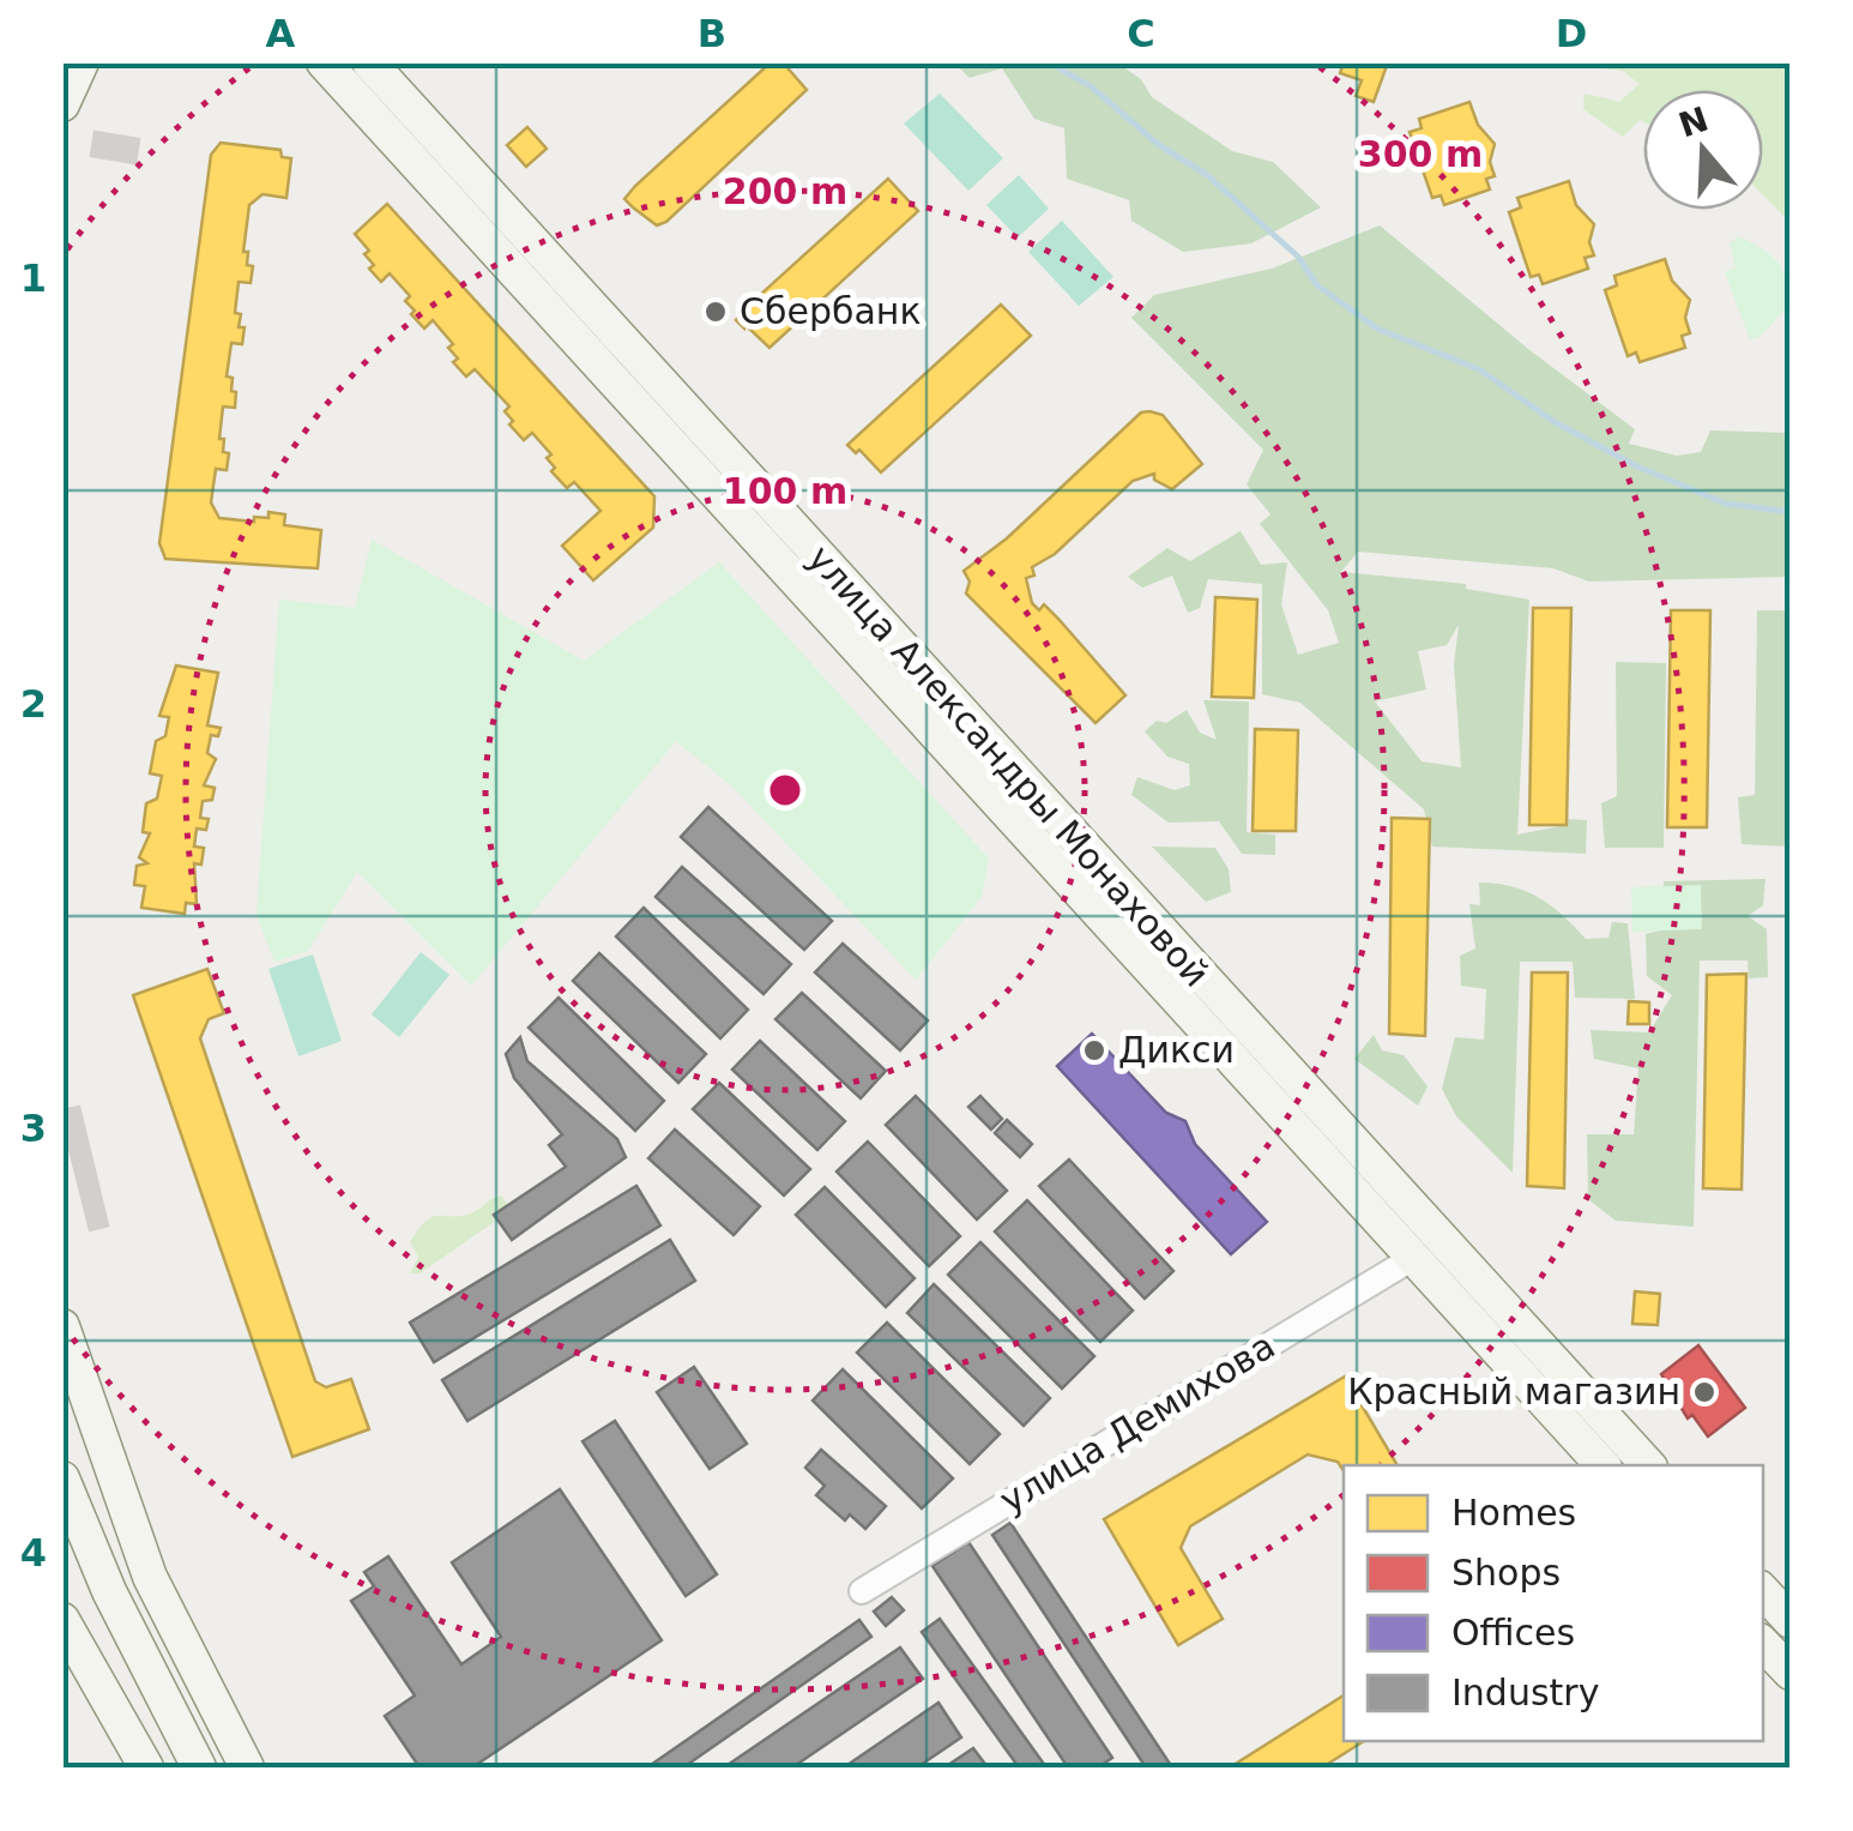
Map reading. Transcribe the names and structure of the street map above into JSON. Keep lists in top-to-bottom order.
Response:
{
  "streets": {
    "main road": ["улица Александры Монаховой"],
    "street": ["улица Демихова"]
  },
  "crossings": [
    ["улица Александры Монаховой", "улица Демихова"]
  ],
  "places": ["Сбербанк", "Дикси", "Красный магазин"],
  "legend": [
    "Homes",
    "Shops",
    "Offices",
    "Industry"
  ],
  "north": "top",
  "grid": {
    "columns": [
      "A",
      "B",
      "C",
      "D"
    ],
    "rows": [
      "1",
      "2",
      "3",
      "4"
    ]
  },
  "rings": ["300 m", "200 m", "100 m"]
}
